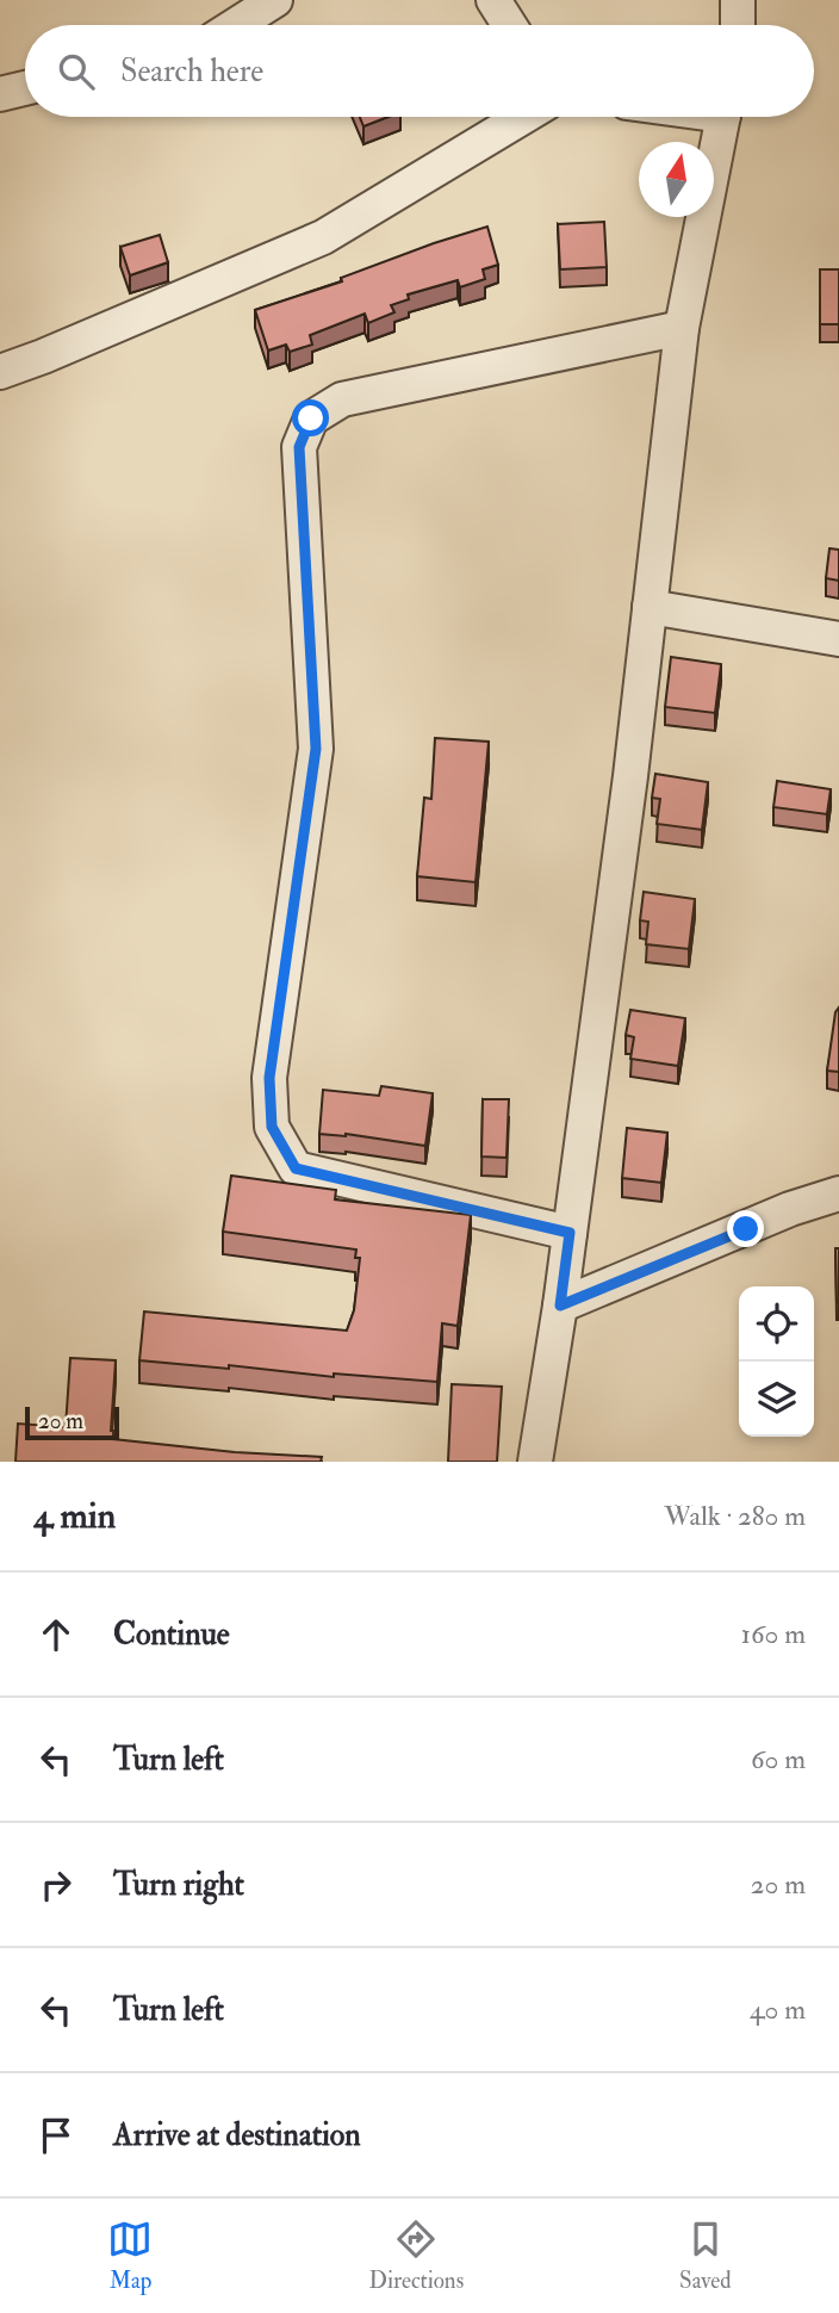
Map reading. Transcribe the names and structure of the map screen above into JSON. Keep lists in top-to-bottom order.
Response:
{
  "scale_bar": "20 m",
  "north": "top",
  "page": {
    "search": "Search here",
    "scale": "20 m",
    "heading": ["4 min", "Walk · 280 m"],
    "list": [
      ["Continue", "160 m"],
      ["Turn left", "60 m"],
      ["Turn right", "20 m"],
      ["Turn left", "40 m"],
      "Arrive at destination"
    ],
    "nav": ["Map", "Directions", "Saved"]
  }
}
